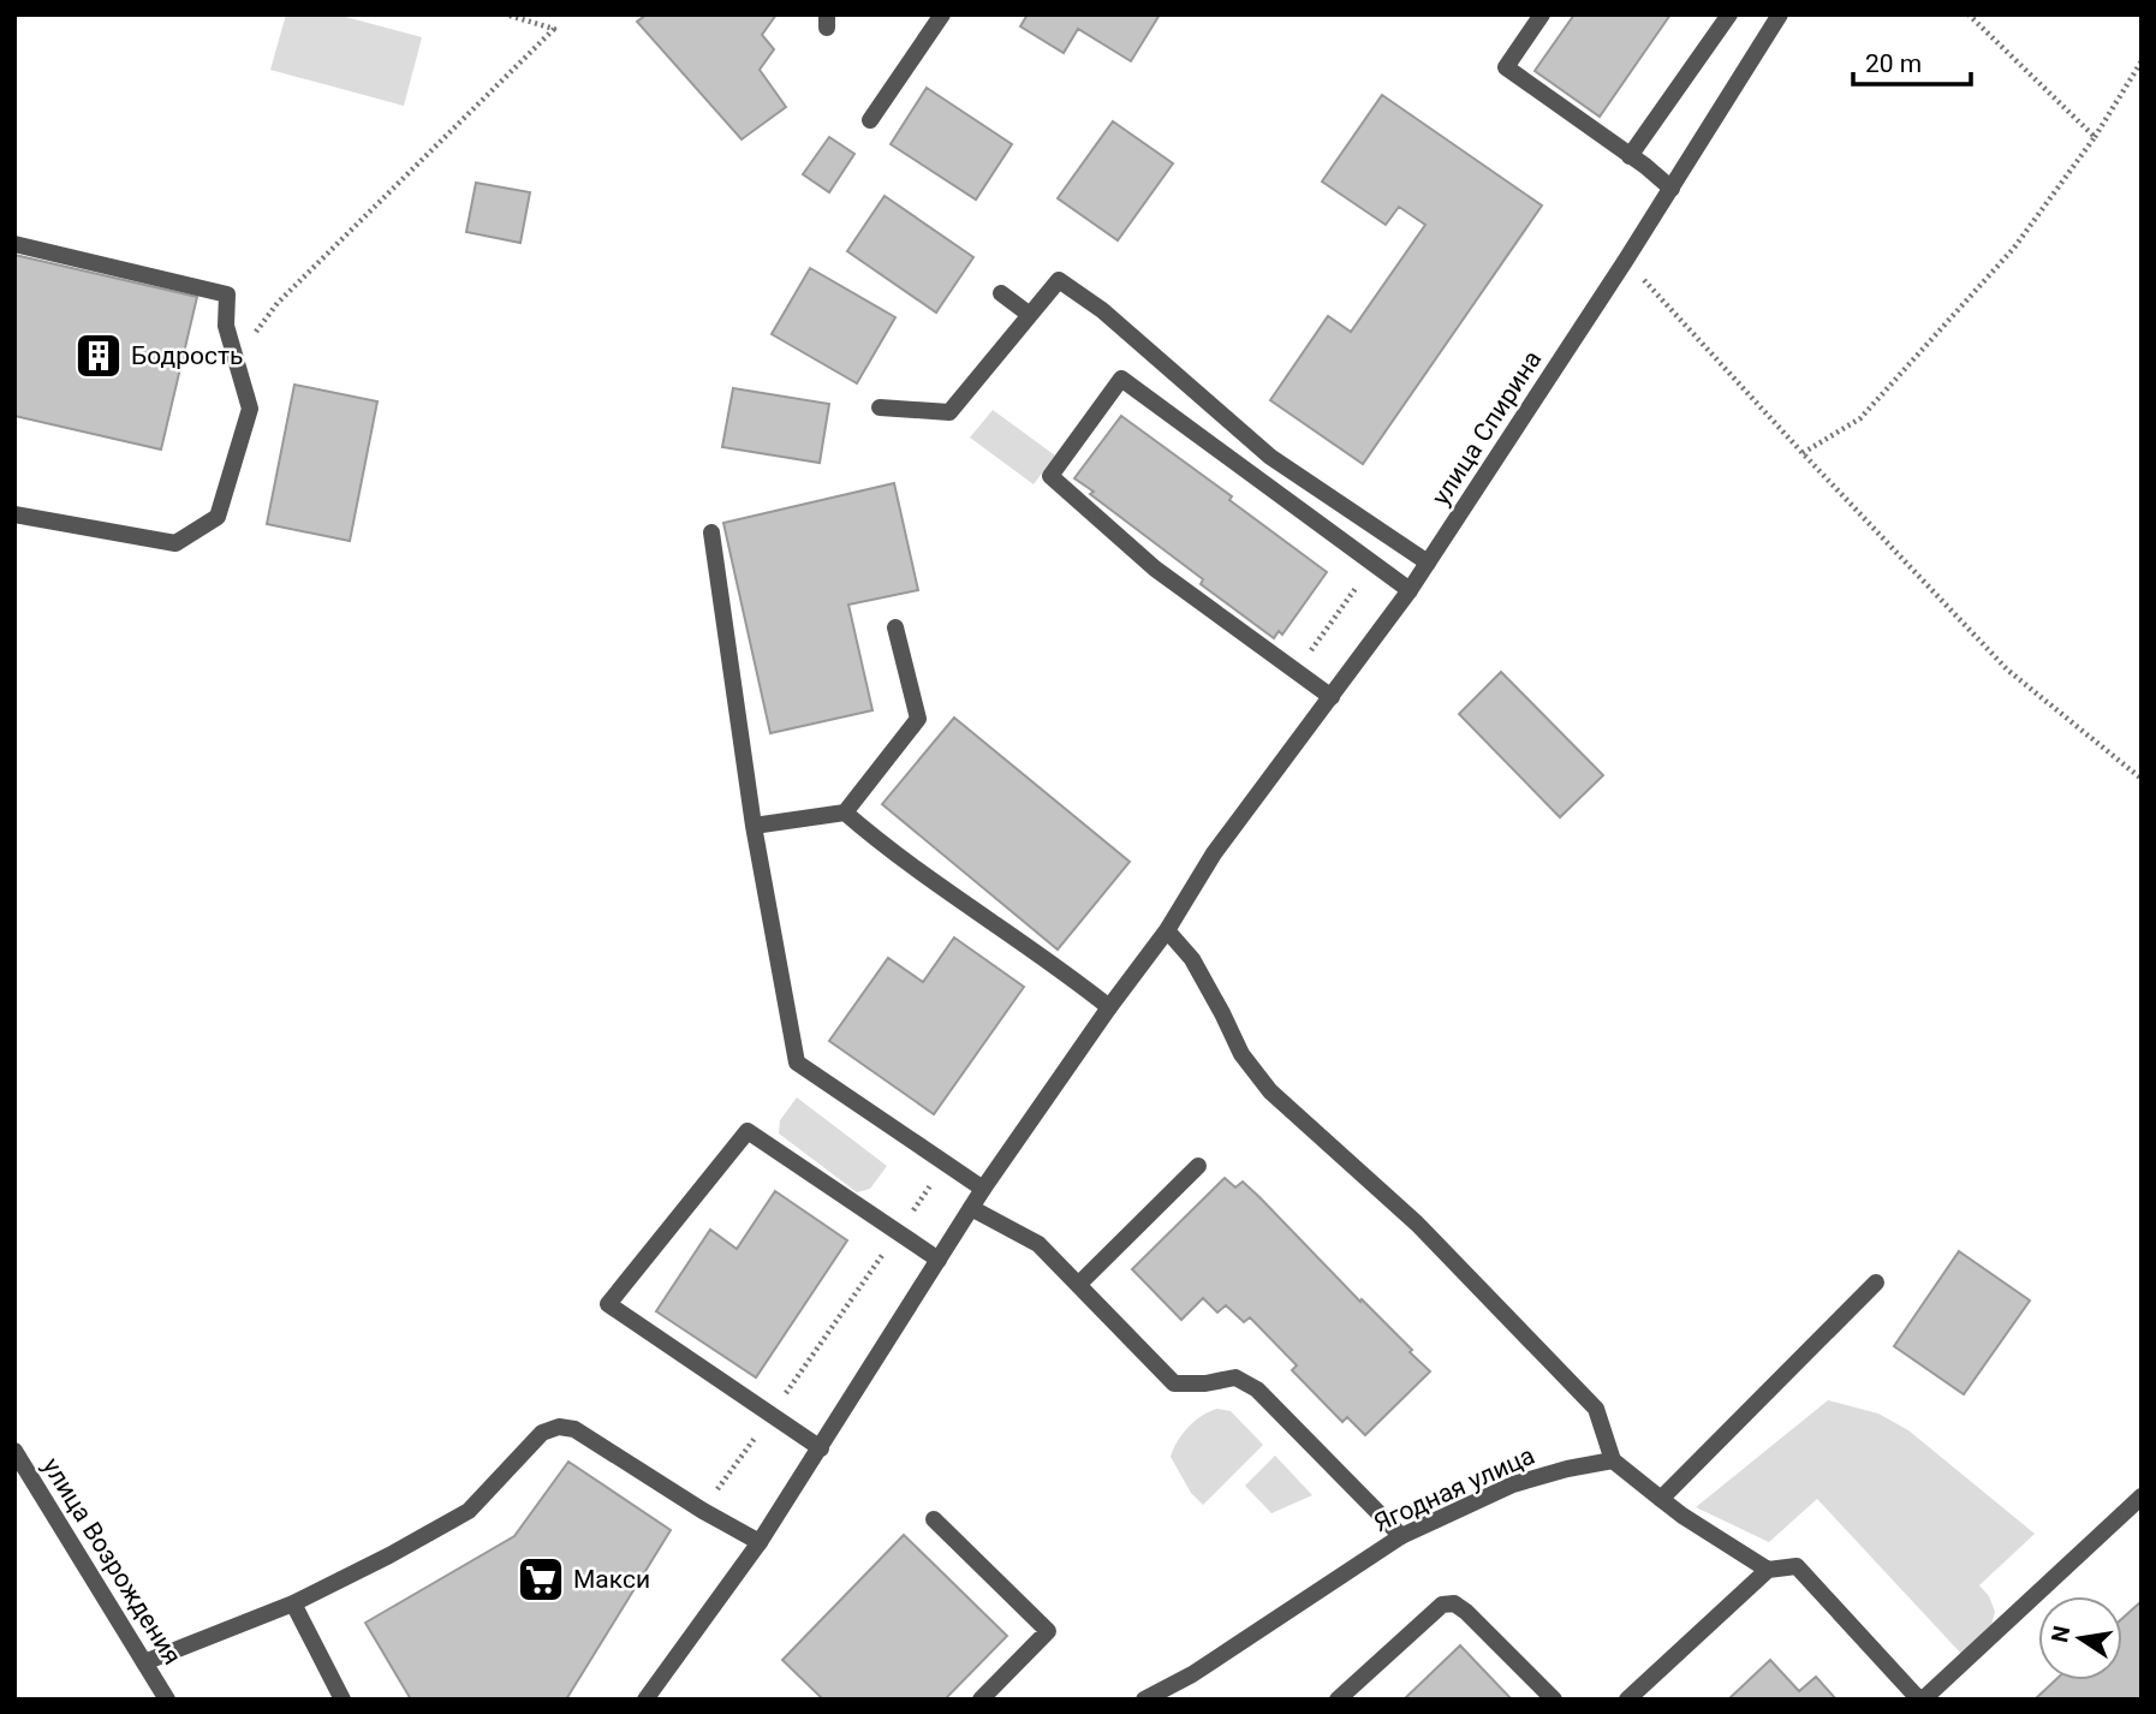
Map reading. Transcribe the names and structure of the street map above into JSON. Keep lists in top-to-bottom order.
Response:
{
  "streets": {
    "street": ["улица Спирина", "Ягодная улица", "улица Возрождения"]
  },
  "places": {
    "building": ["Бодрость"],
    "supermarket": ["Макси"]
  },
  "scale_bar": "20 m",
  "north": "left"
}
